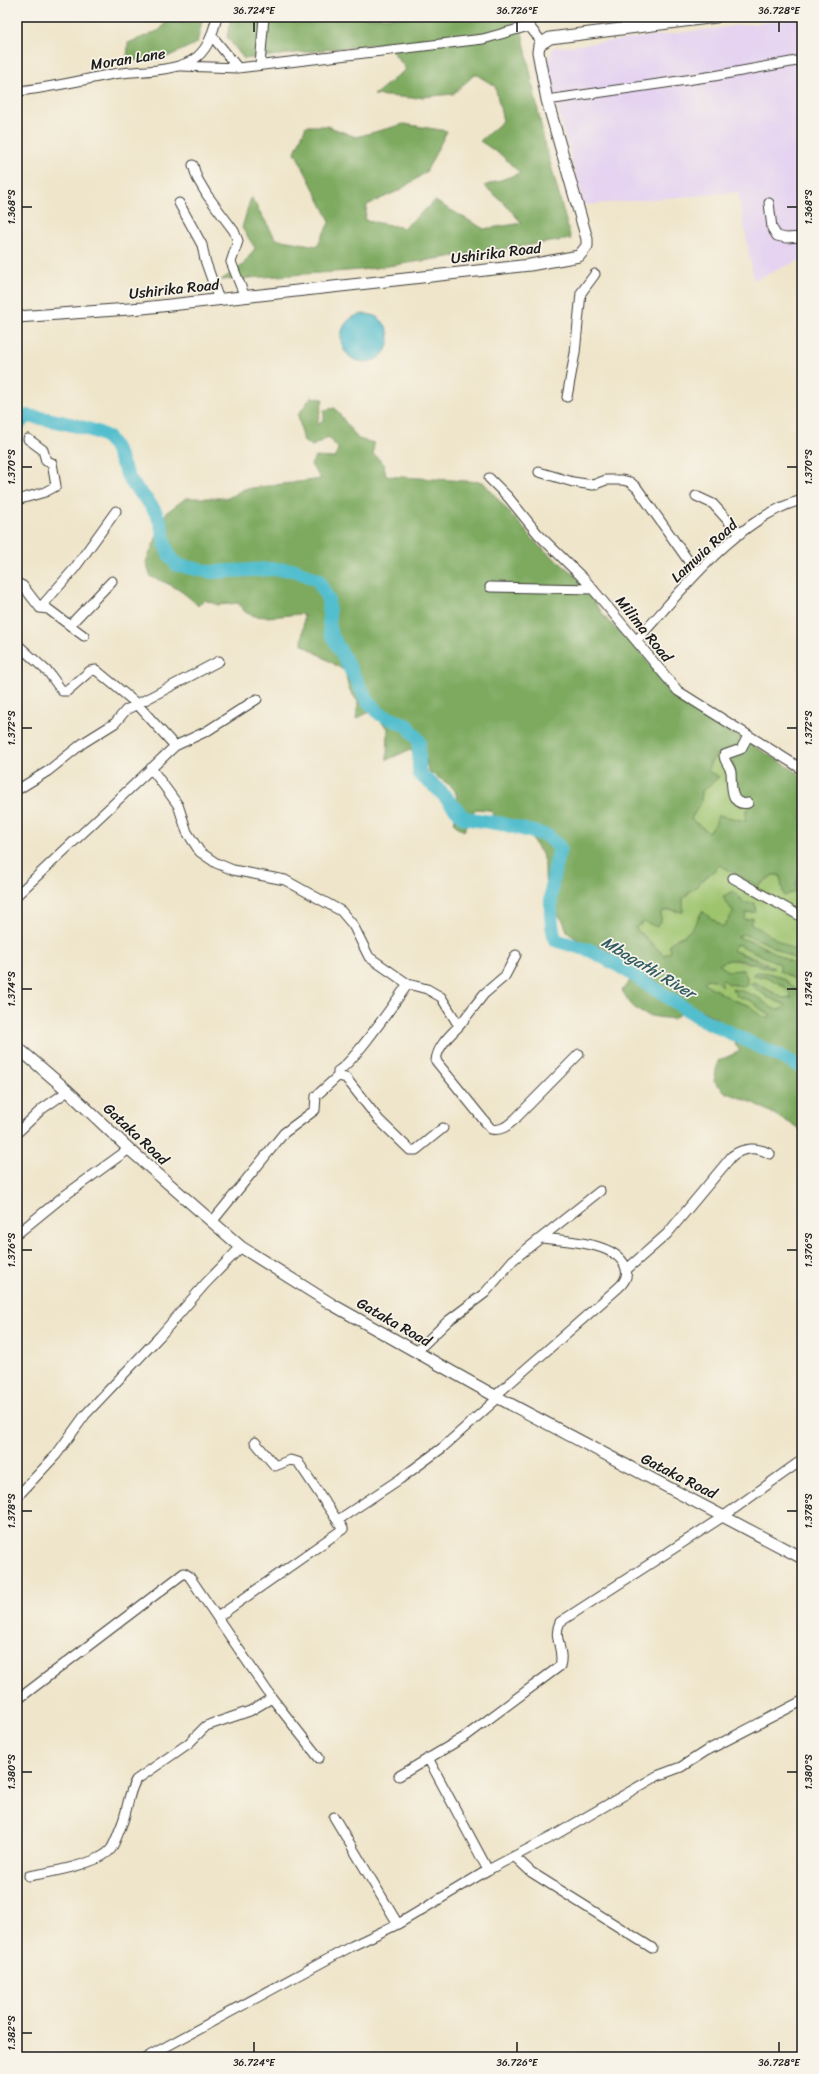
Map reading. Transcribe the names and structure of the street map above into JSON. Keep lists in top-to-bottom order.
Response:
{
  "streets": {
    "street": [
      "Moran Lane",
      "Ushirika Road",
      "Lamwia Road",
      "Milima Road",
      "Gataka Road"
    ]
  },
  "crossings": [
    ["Lamwia Road", "Milima Road"]
  ],
  "water": ["Mbagathi River"],
  "coordinates": [
    "36.724°E",
    "36.726°E",
    "36.728°E",
    "1.368°S",
    "1.370°S",
    "1.372°S",
    "1.374°S",
    "1.376°S",
    "1.378°S",
    "1.380°S",
    "1.382°S"
  ]
}
